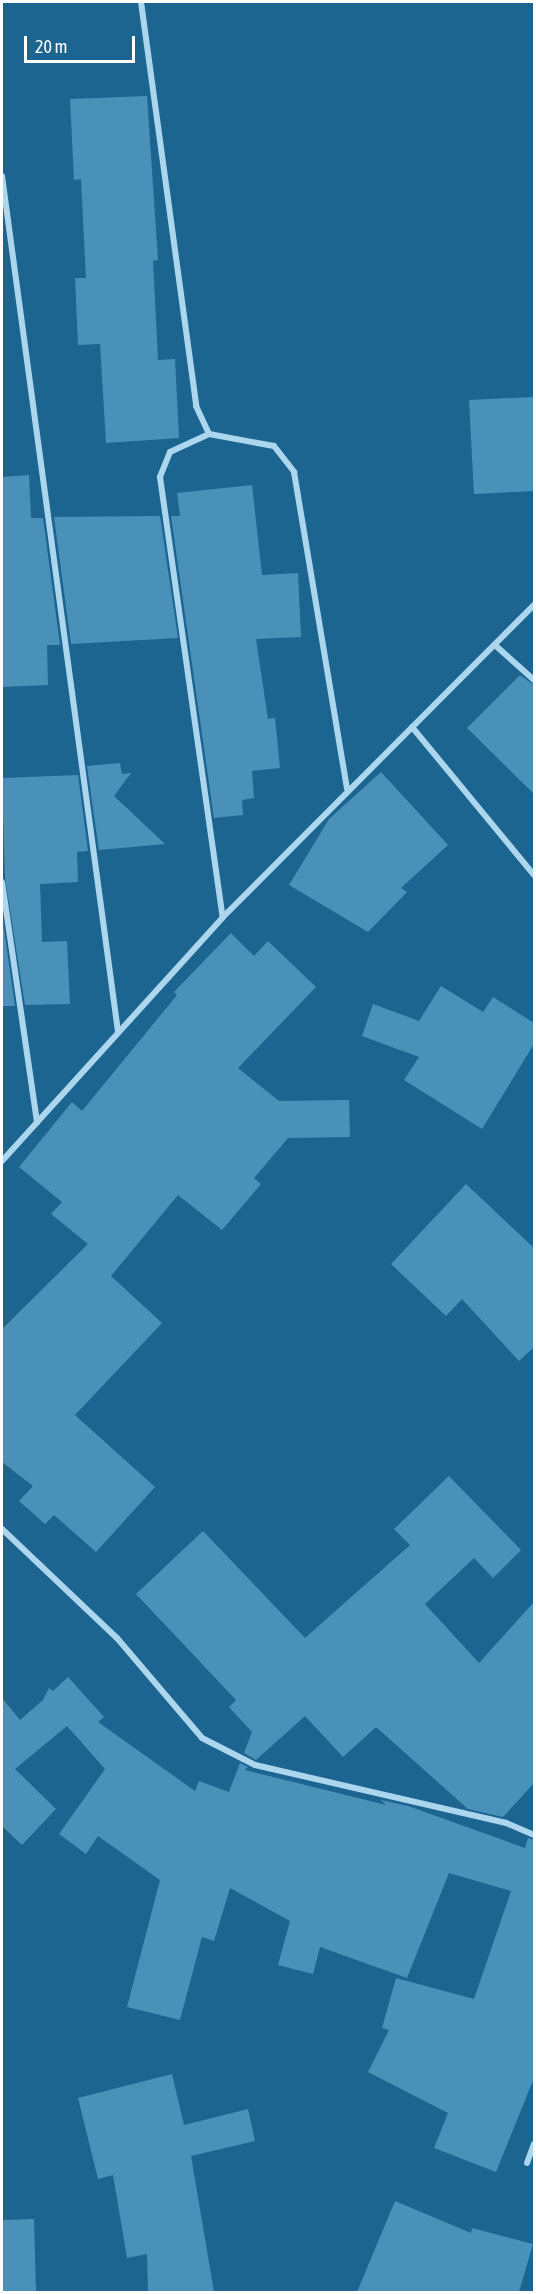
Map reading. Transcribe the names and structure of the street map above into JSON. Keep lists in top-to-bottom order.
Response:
{
  "scale_bar": "20 m"
}
